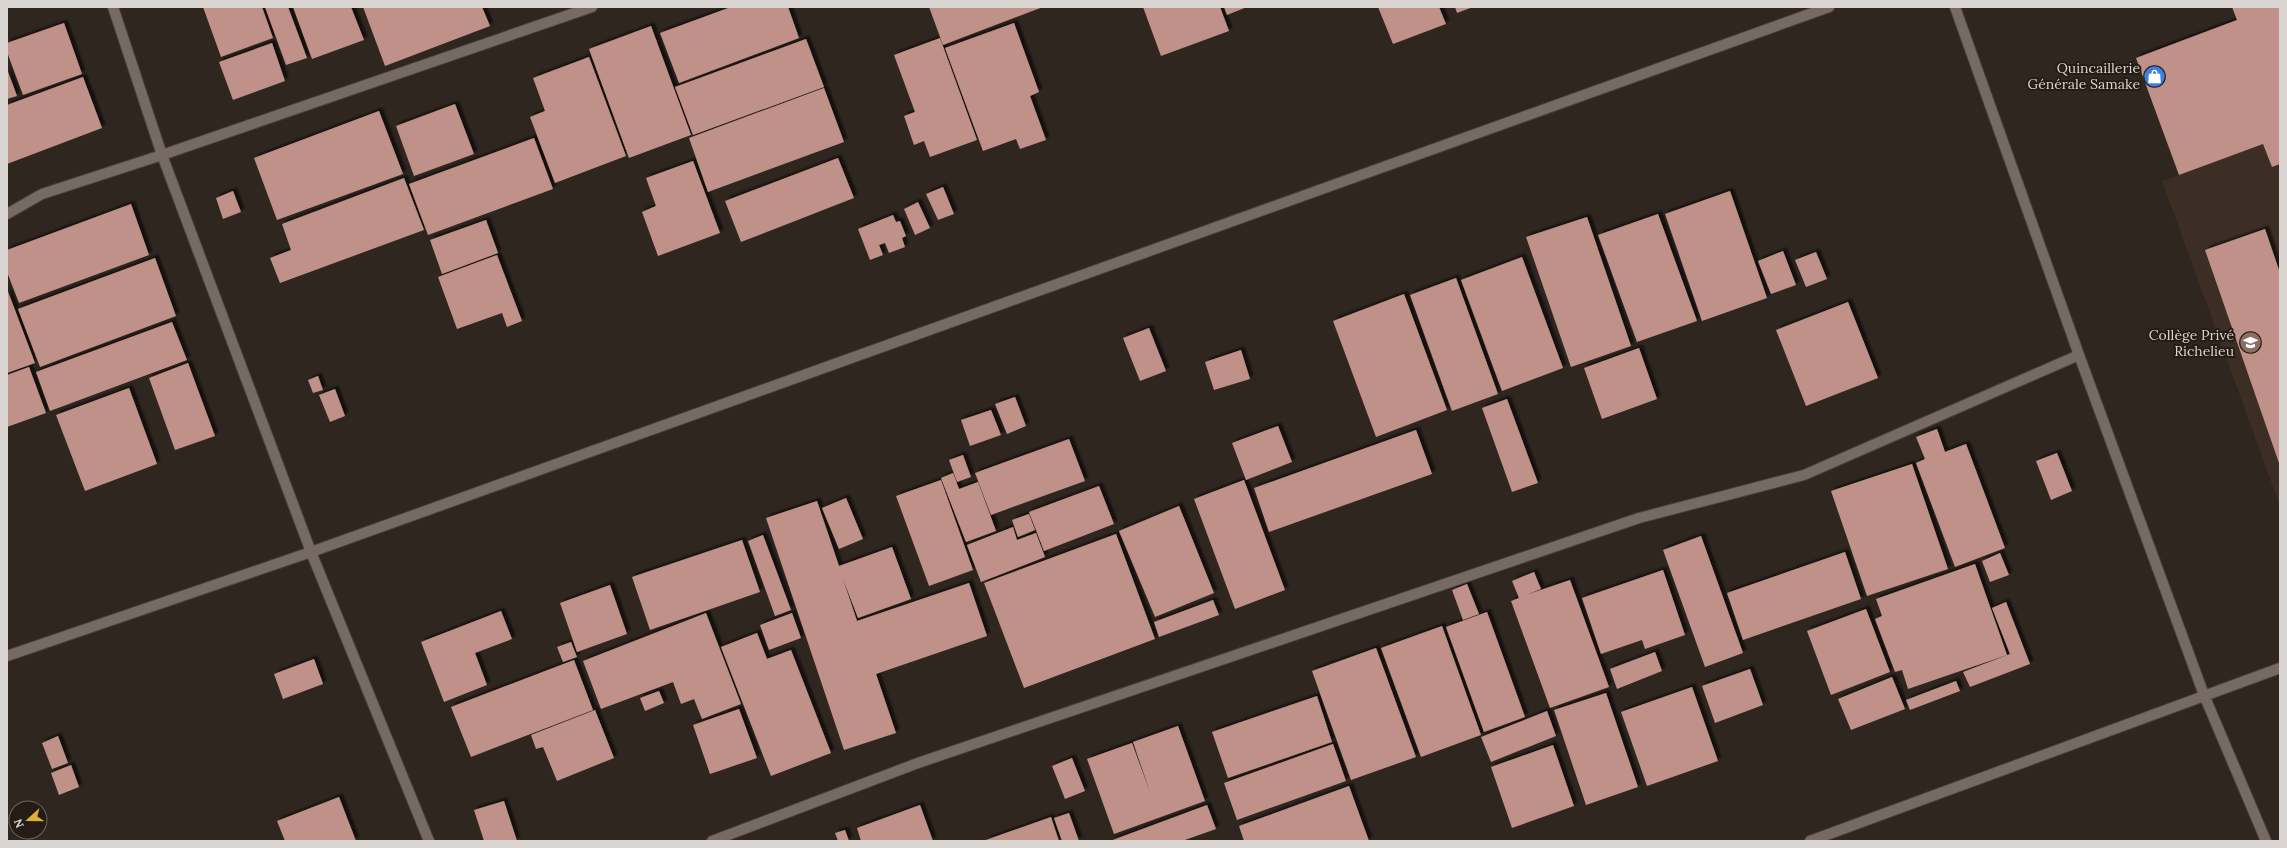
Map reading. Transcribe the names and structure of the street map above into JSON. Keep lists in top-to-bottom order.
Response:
{
  "places": {
    "shop": ["Quincaillerie Générale Samake"],
    "school or university": ["Collège Privé Richelieu"]
  },
  "north": "left"
}
